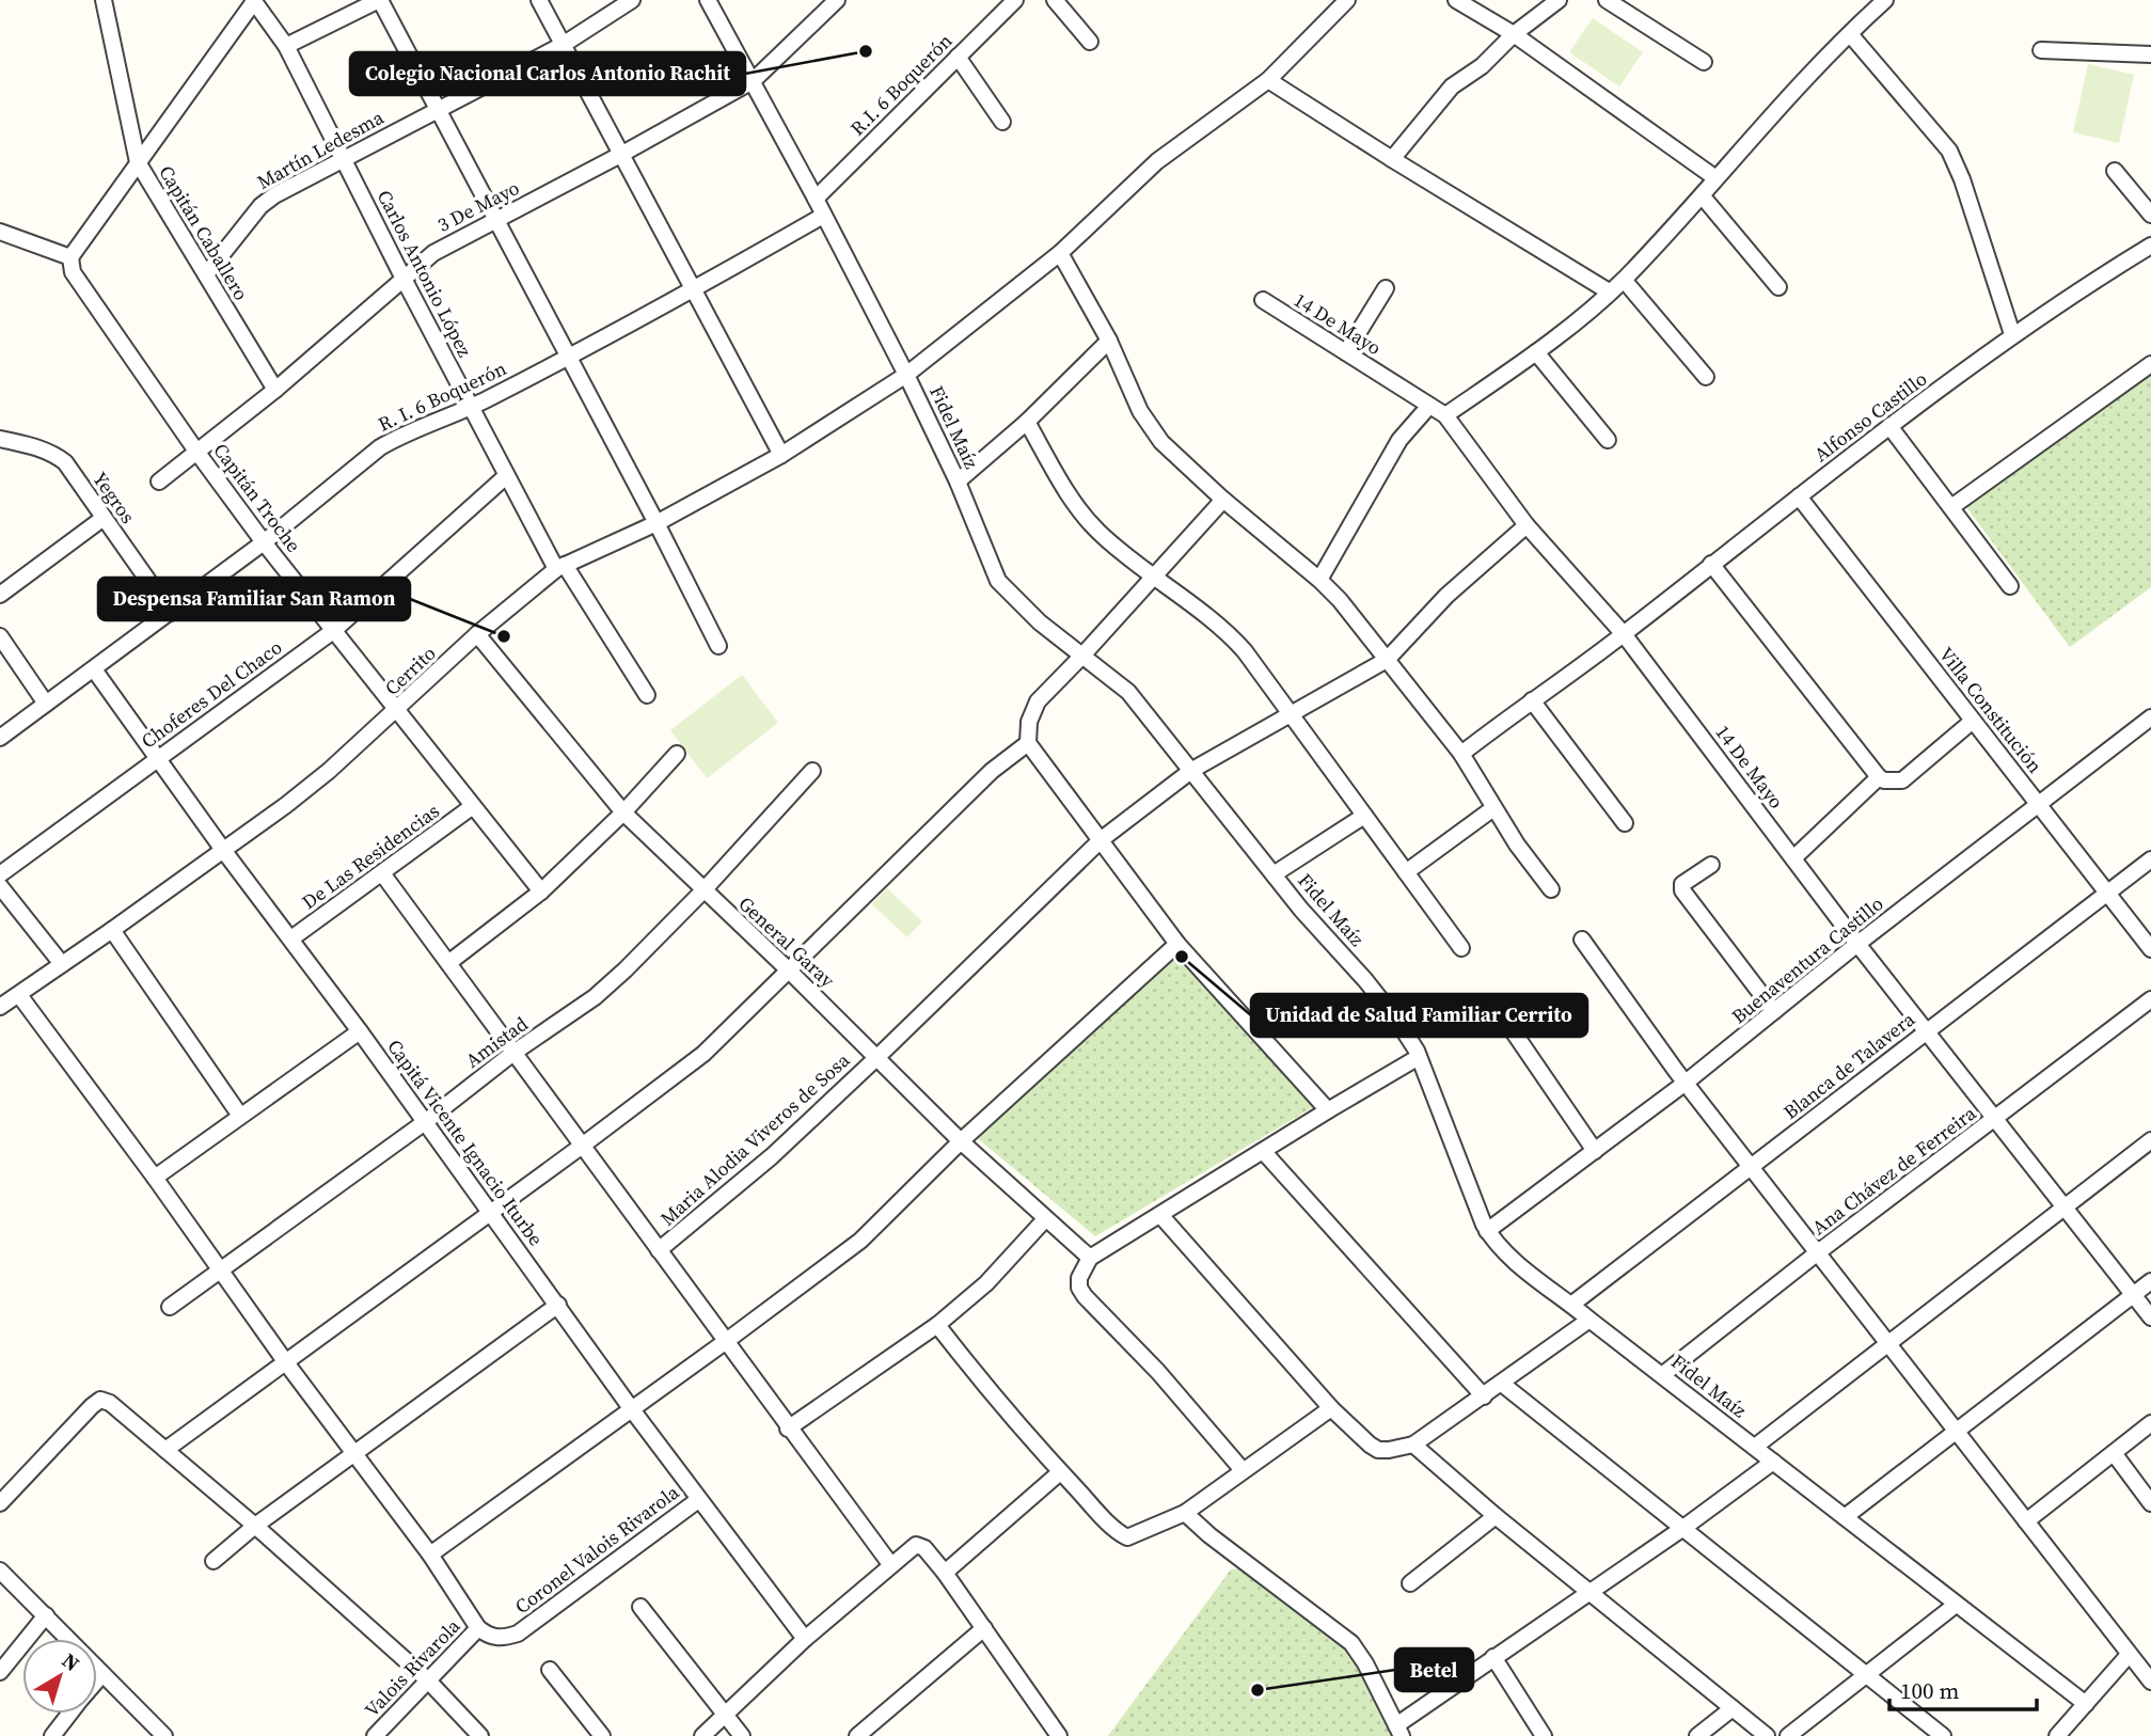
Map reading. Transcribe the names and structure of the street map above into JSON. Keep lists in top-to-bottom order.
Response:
{
  "streets": {
    "street": [
      "R.I. 6 Boquerón",
      "Martín Ledesma",
      "3 De Mayo",
      "Capitán Caballero",
      "Carlos Antonio López",
      "14 De Mayo",
      "R. I. 6 Boquerón",
      "Alfonso Castillo",
      "Fidel Maíz",
      "Yegros",
      "Capitán Troche",
      "Cerrito",
      "Choferes Del Chaco",
      "Villa Constitución",
      "De Las Residencias",
      "General Garay",
      "Buenaventura Castillo",
      "Amistad",
      "Blanca de Talavera",
      "Maria Alodia Viveros de Sosa",
      "Capitá Vicente Ignacio Iturbe",
      "Ana Chávez de Ferreira",
      "Coronel Valois Rivarola",
      "Valois Rivarola"
    ]
  },
  "crossings": [
    ["R.I. 6 Boquerón", "Fidel Maíz"],
    ["Martín Ledesma", "Capitán Caballero"],
    ["Martín Ledesma", "Carlos Antonio López"],
    ["3 De Mayo", "Capitán Caballero"],
    ["3 De Mayo", "Carlos Antonio López"],
    ["3 De Mayo", "Fidel Maíz"],
    ["3 De Mayo", "Capitán Troche"],
    ["Carlos Antonio López", "R. I. 6 Boquerón"],
    ["Carlos Antonio López", "Cerrito"],
    ["Carlos Antonio López", "Choferes Del Chaco"],
    ["14 De Mayo", "Alfonso Castillo"],
    ["14 De Mayo", "Buenaventura Castillo"],
    ["14 De Mayo", "Blanca de Talavera"],
    ["14 De Mayo", "Maria Alodia Viveros de Sosa"],
    ["14 De Mayo", "Ana Chávez de Ferreira"],
    ["R. I. 6 Boquerón", "Fidel Maíz"],
    ["R. I. 6 Boquerón", "Yegros"],
    ["R. I. 6 Boquerón", "Capitán Troche"],
    ["R. I. 6 Boquerón", "Capitá Vicente Ignacio Iturbe"],
    ["Alfonso Castillo", "Villa Constitución"],
    ["Fidel Maíz", "Cerrito"],
    ["Fidel Maíz", "Buenaventura Castillo"],
    ["Fidel Maíz", "Blanca de Talavera"],
    ["Fidel Maíz", "Maria Alodia Viveros de Sosa"],
    ["Fidel Maíz", "Ana Chávez de Ferreira"],
    ["Capitán Troche", "Cerrito"],
    ["Capitán Troche", "Choferes Del Chaco"],
    ["Capitán Troche", "De Las Residencias"],
    ["Cerrito", "General Garay"],
    ["Cerrito", "Capitá Vicente Ignacio Iturbe"],
    ["Choferes Del Chaco", "Capitá Vicente Ignacio Iturbe"],
    ["Villa Constitución", "Buenaventura Castillo"],
    ["Villa Constitución", "Blanca de Talavera"],
    ["De Las Residencias", "Capitá Vicente Ignacio Iturbe"],
    ["General Garay", "Amistad"],
    ["General Garay", "Maria Alodia Viveros de Sosa"],
    ["Amistad", "Capitá Vicente Ignacio Iturbe"],
    ["Capitá Vicente Ignacio Iturbe", "Coronel Valois Rivarola"],
    ["Coronel Valois Rivarola", "Valois Rivarola"]
  ],
  "places": [
    "Colegio Nacional Carlos Antonio Rachit",
    "Despensa Familiar San Ramon",
    "Unidad de Salud Familiar Cerrito",
    "Betel"
  ],
  "scale_bar": "100 m",
  "north": "top right"
}
